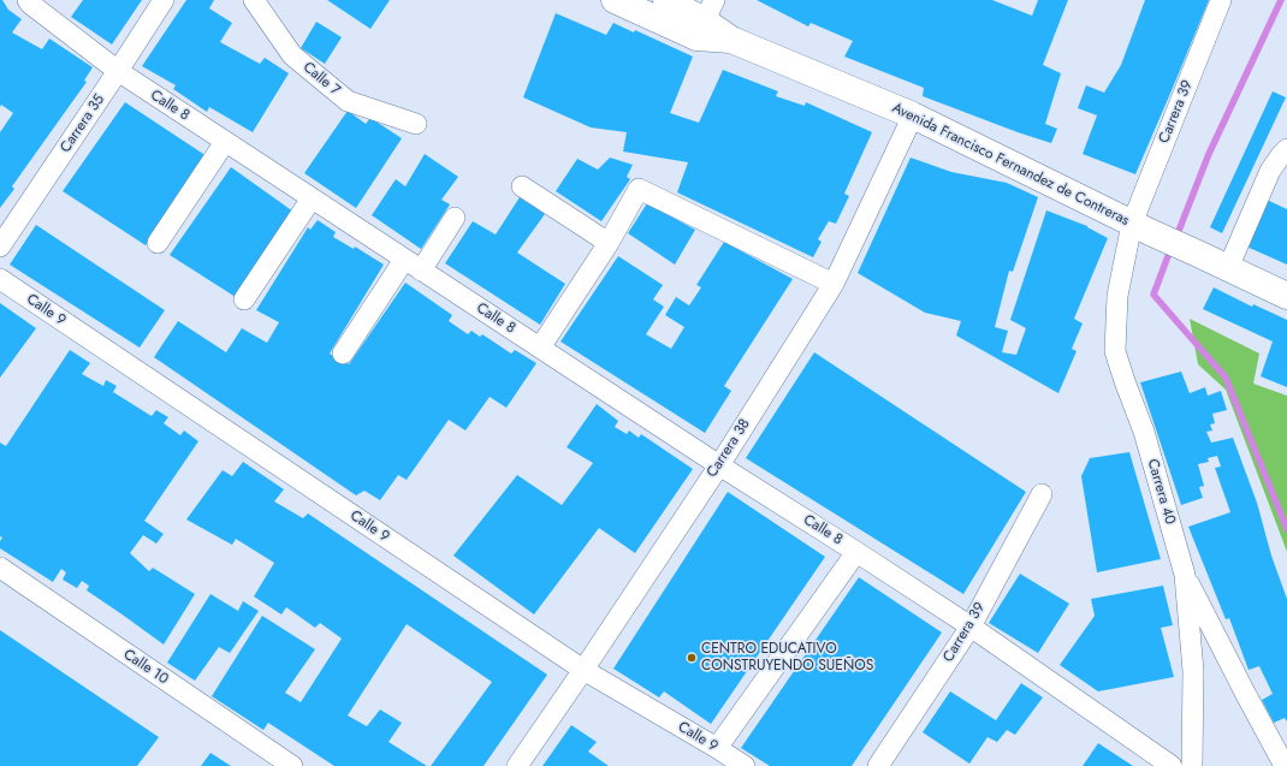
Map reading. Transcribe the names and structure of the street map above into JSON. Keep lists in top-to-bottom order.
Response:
{
  "streets": {
    "main road": ["Avenida Francisco Fernandez de Contreras"],
    "street": [
      "Calle 7",
      "Calle 8",
      "Carrera 39",
      "Carrera 35",
      "Calle 9",
      "Carrera 38",
      "Carrera 40",
      "Calle 10"
    ]
  },
  "crossings": [
    ["Calle 8", "Carrera 39"],
    ["Calle 8", "Carrera 35"],
    ["Calle 8", "Carrera 38"],
    ["Carrera 39", "Avenida Francisco Fernandez de Contreras"],
    ["Carrera 39", "Carrera 40"],
    ["Avenida Francisco Fernandez de Contreras", "Carrera 38"],
    ["Avenida Francisco Fernandez de Contreras", "Carrera 40"],
    ["Calle 9", "Carrera 38"]
  ],
  "places": ["CENTRO EDUCATIVO CONSTRUYENDO SUEÑOS"]
}
